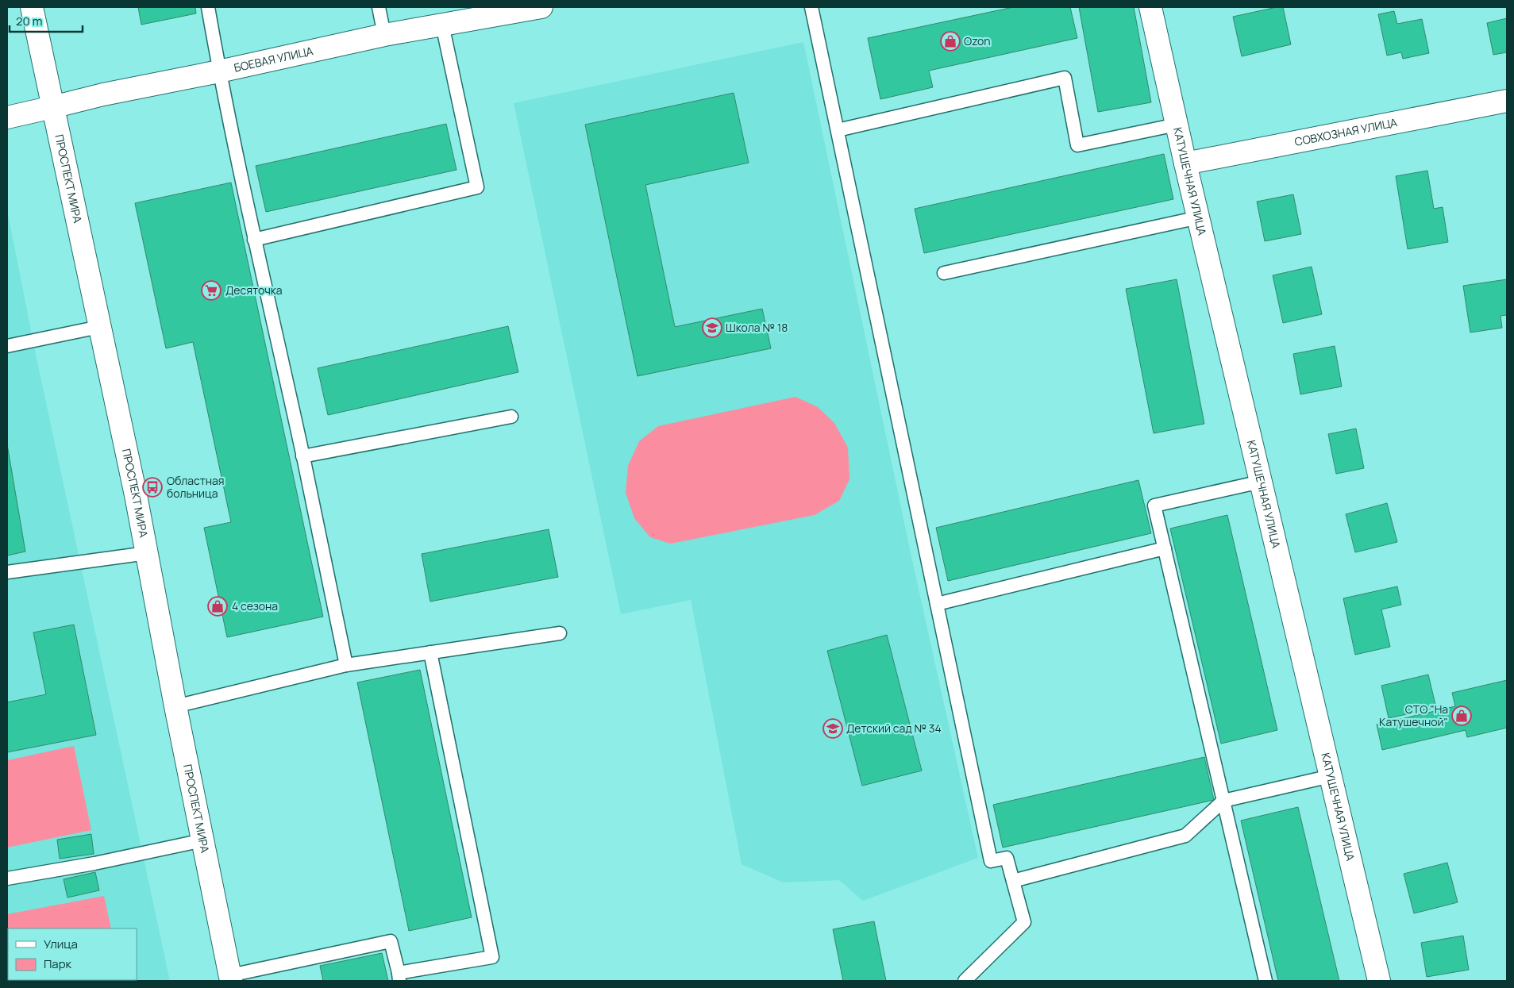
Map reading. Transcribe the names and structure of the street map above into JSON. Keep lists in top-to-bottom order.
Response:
{
  "streets": {
    "street": [
      "БОЕВАЯ УЛИЦА",
      "СОВХОЗНАЯ УЛИЦА",
      "ПРОСПЕКТ МИРА",
      "КАТУШЕЧНАЯ УЛИЦА"
    ]
  },
  "crossings": [
    ["БОЕВАЯ УЛИЦА", "ПРОСПЕКТ МИРА"],
    ["СОВХОЗНАЯ УЛИЦА", "КАТУШЕЧНАЯ УЛИЦА"]
  ],
  "places": {
    "shop": ["Ozon", "4 сезона", "СТО \"На Катушечной\""],
    "supermarket": ["Десяточка"],
    "school or university": ["Школа № 18", "Детский сад № 34"],
    "bus stop": ["Областная больница"]
  },
  "legend": ["Улица", "Парк"],
  "scale_bar": "20 m"
}
